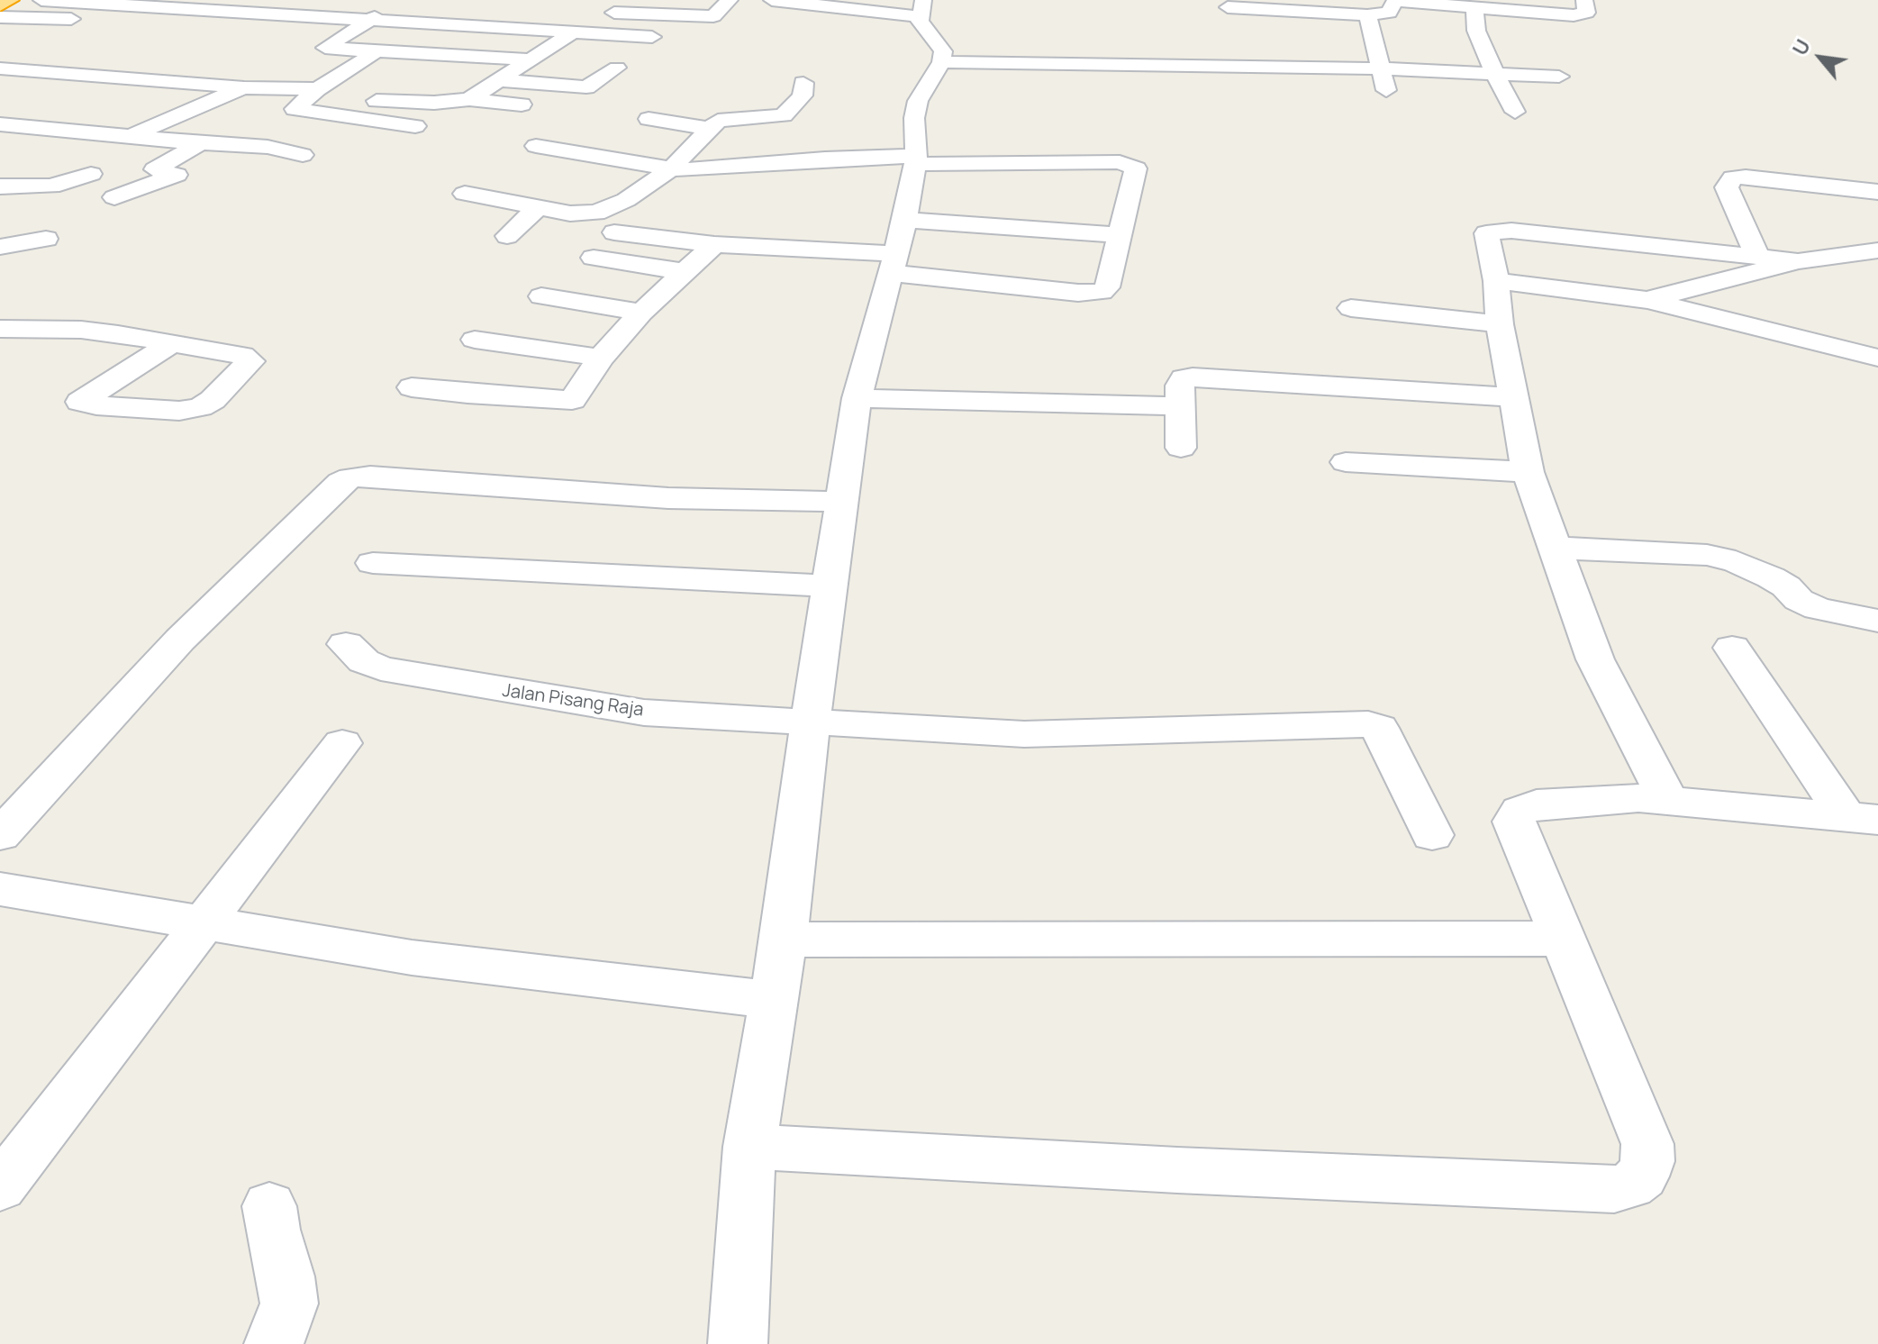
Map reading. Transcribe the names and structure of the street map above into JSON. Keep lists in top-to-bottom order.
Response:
{
  "streets": {
    "street": ["Jalan Pisang Raja"]
  },
  "north": "top left"
}
